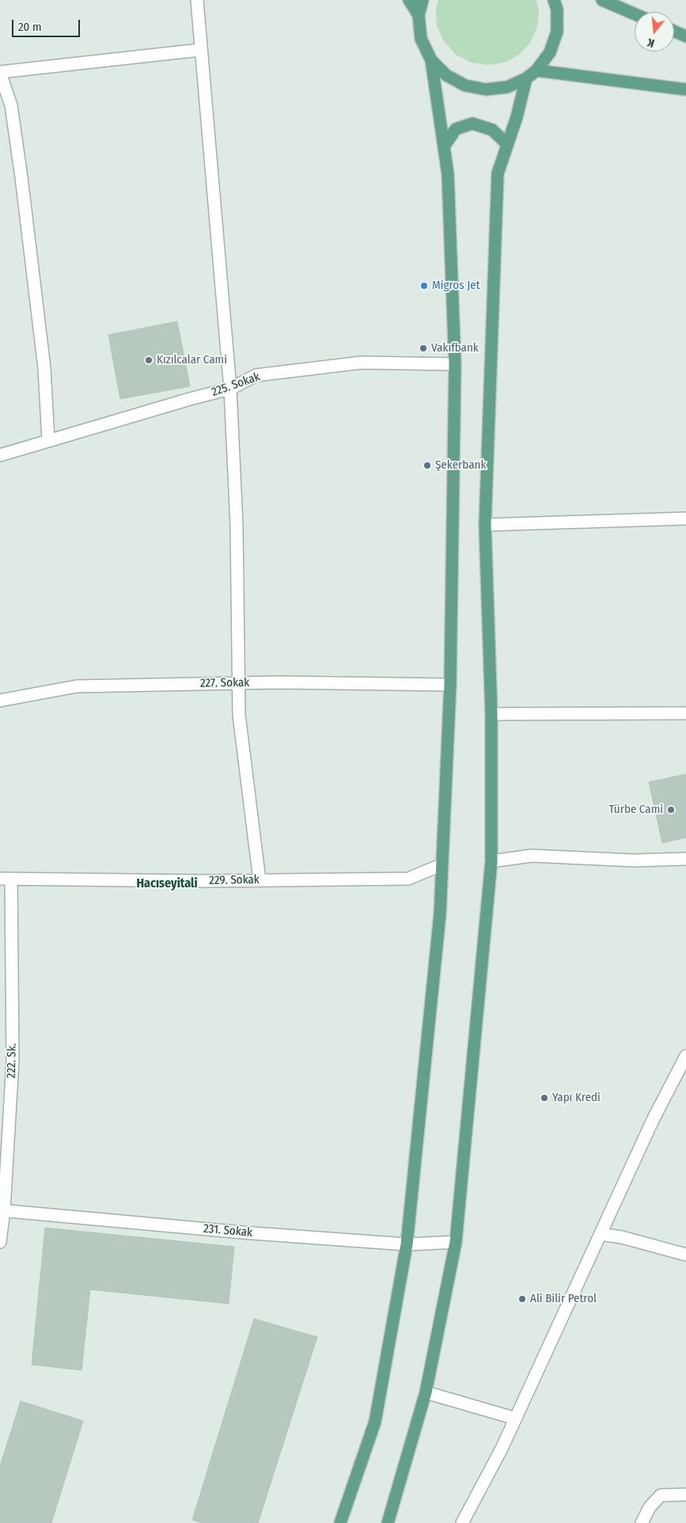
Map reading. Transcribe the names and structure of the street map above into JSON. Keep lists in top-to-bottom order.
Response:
{
  "streets": {
    "street": [
      "225. Sokak",
      "227. Sokak",
      "229. Sokak",
      "222. Sk.",
      "231. Sokak"
    ]
  },
  "crossings": [
    ["229. Sokak", "222. Sk."],
    ["222. Sk.", "231. Sokak"]
  ],
  "districts": ["Hacıseyitali"],
  "places": [
    "Migros Jet",
    "Vakıfbank",
    "Kızılcalar Cami",
    "Şekerbank",
    "Türbe Cami",
    "Yapı Kredi",
    "Ali Bilir Petrol"
  ],
  "scale_bar": "20 m",
  "north": "bottom"
}
